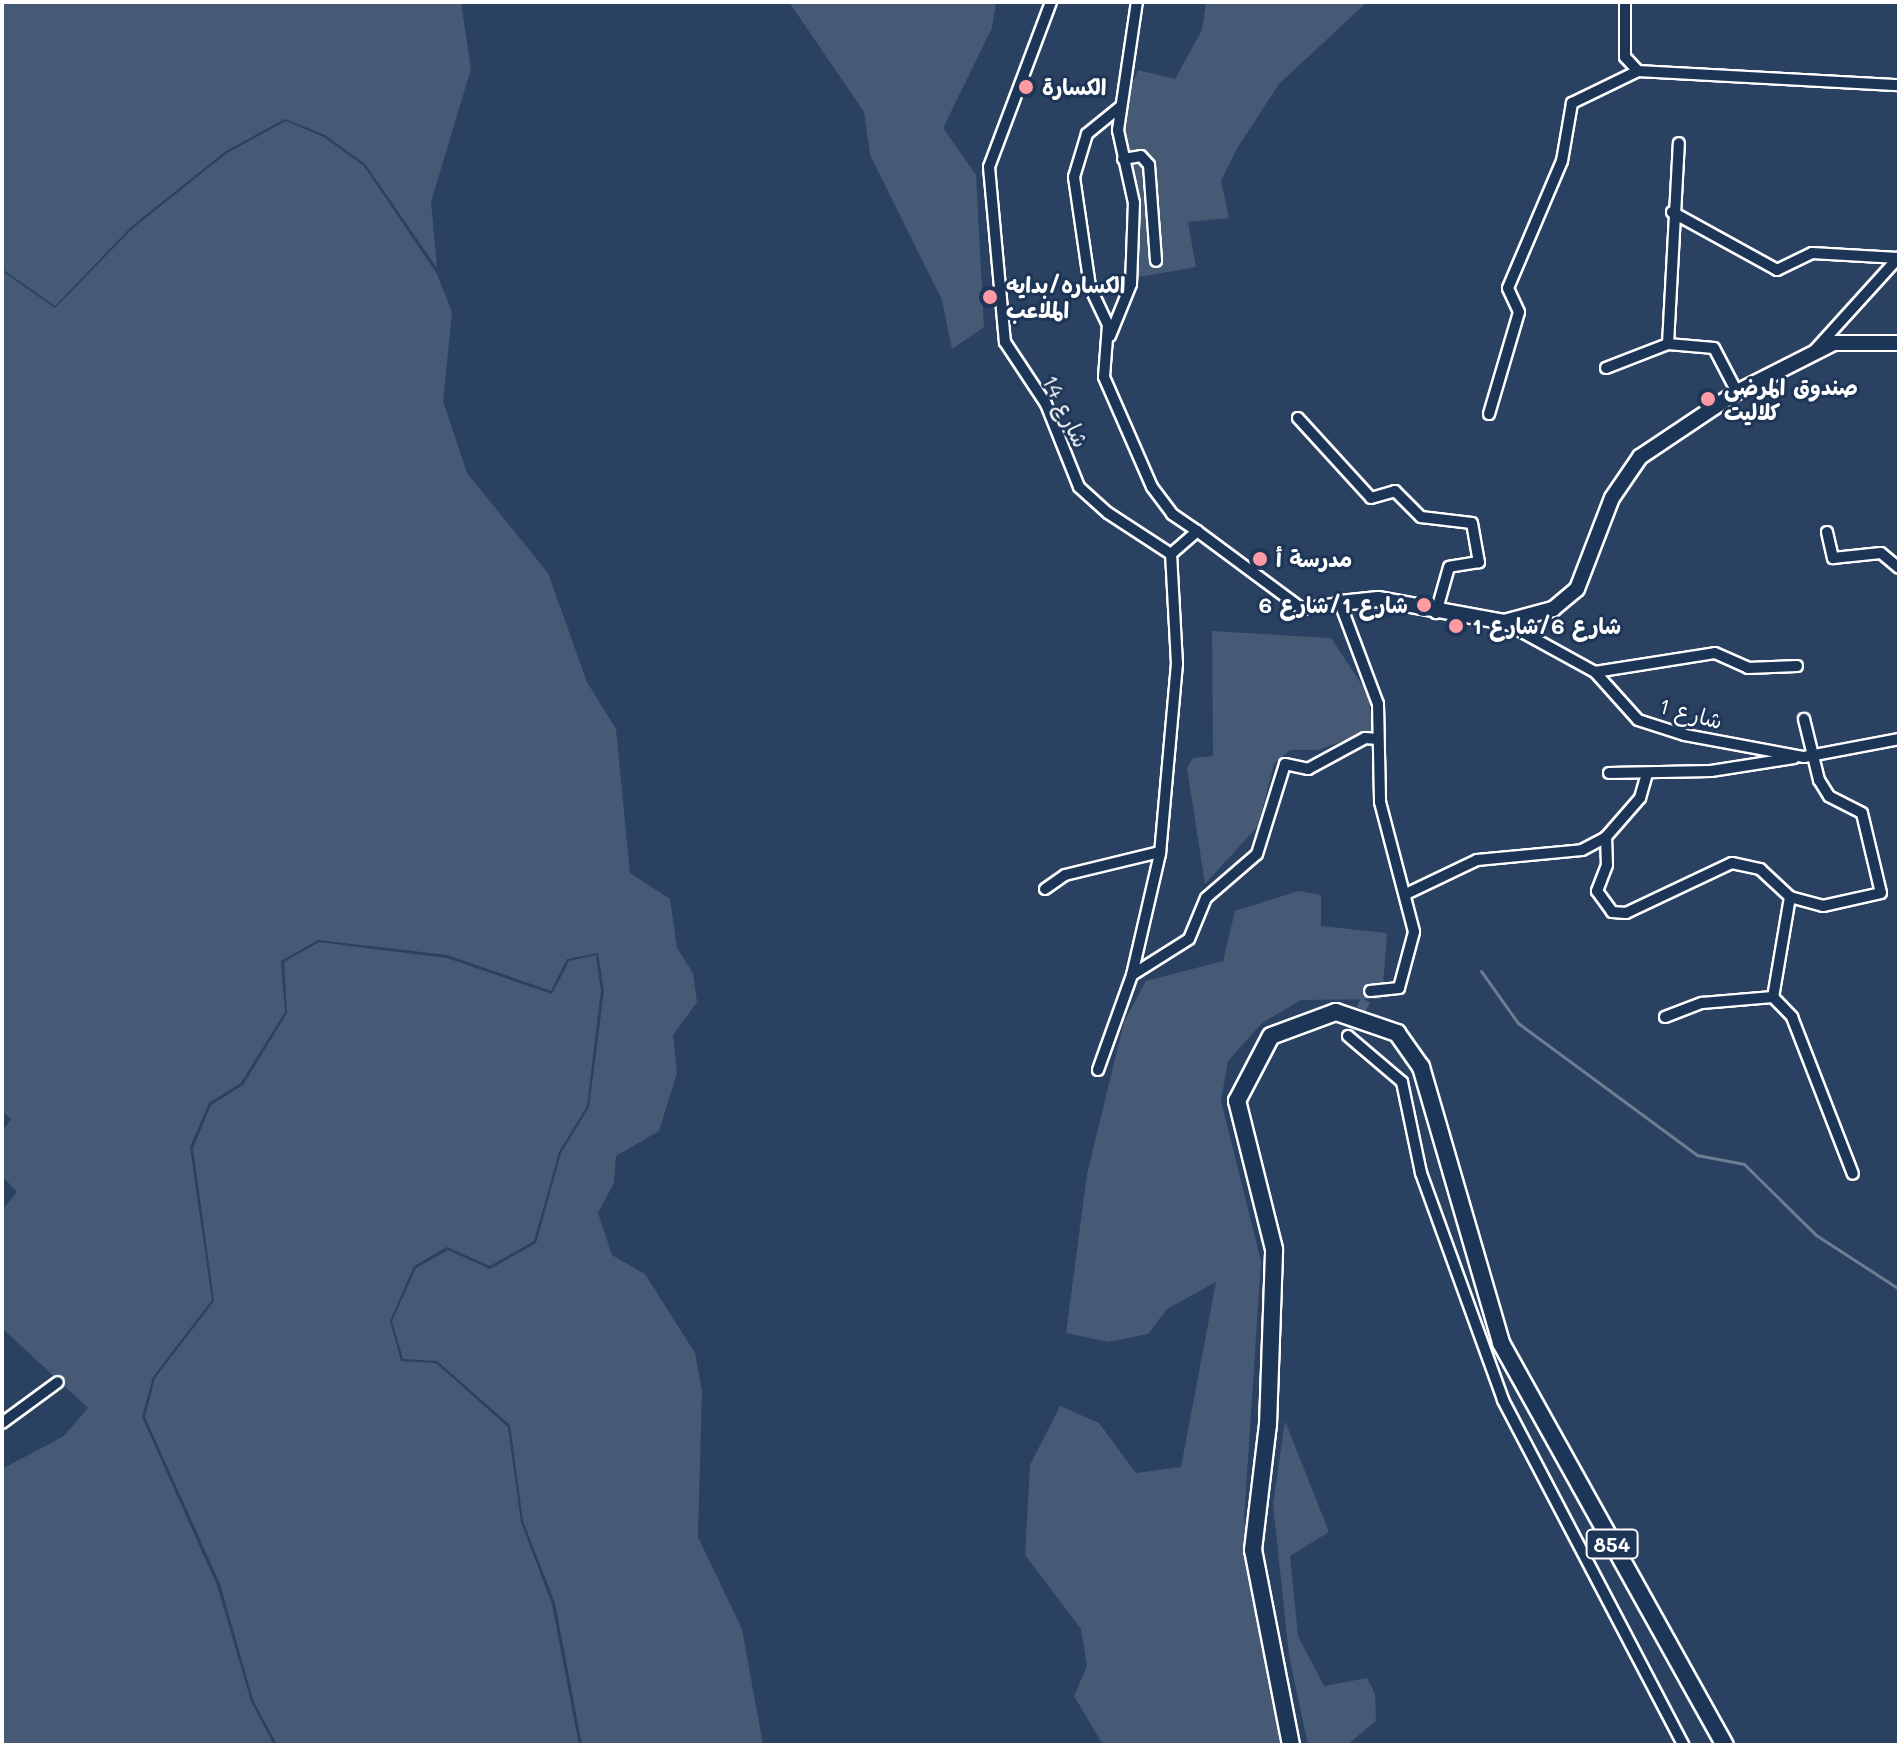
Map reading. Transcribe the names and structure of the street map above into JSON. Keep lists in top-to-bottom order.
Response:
{
  "streets": {
    "main road": ["854"],
    "street": ["شارع 14", "شارع 1"]
  },
  "places": [
    "الكسارة",
    "الكساره/بدايه الملاعب",
    "صندوق المرضى كلاليت",
    "مدرسة أ",
    "شارع 1/شارع 6",
    "شارع 6/شارع 1"
  ]
}
